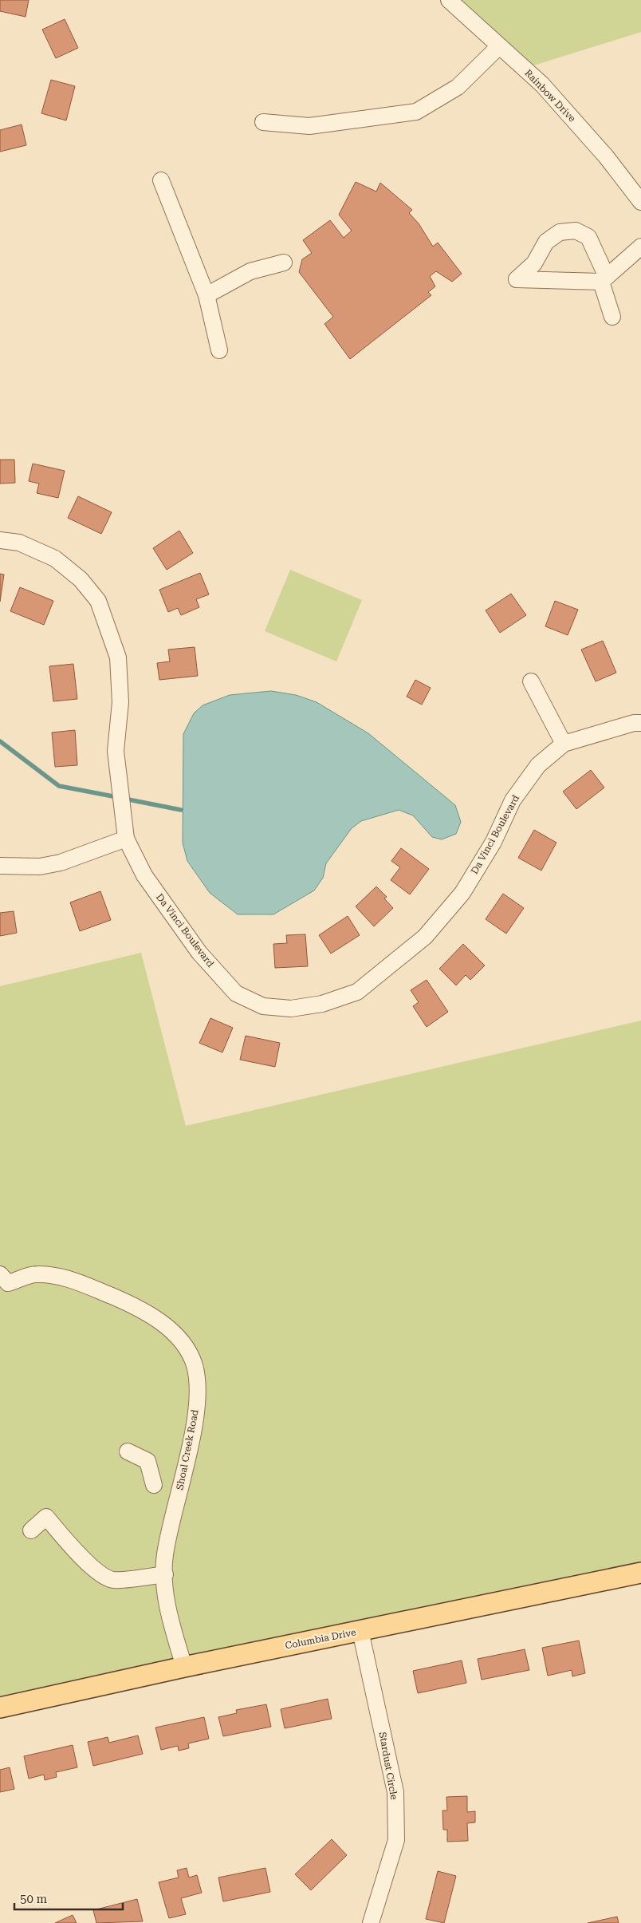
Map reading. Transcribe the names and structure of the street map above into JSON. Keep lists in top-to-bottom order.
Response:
{
  "streets": {
    "main road": ["Columbia Drive"],
    "street": [
      "Rainbow Drive",
      "Da Vinci Boulevard",
      "Shoal Creek Road",
      "Stardust Circle"
    ]
  },
  "crossings": [
    ["Shoal Creek Road", "Columbia Drive"],
    ["Columbia Drive", "Stardust Circle"]
  ],
  "scale_bar": "50 m"
}
